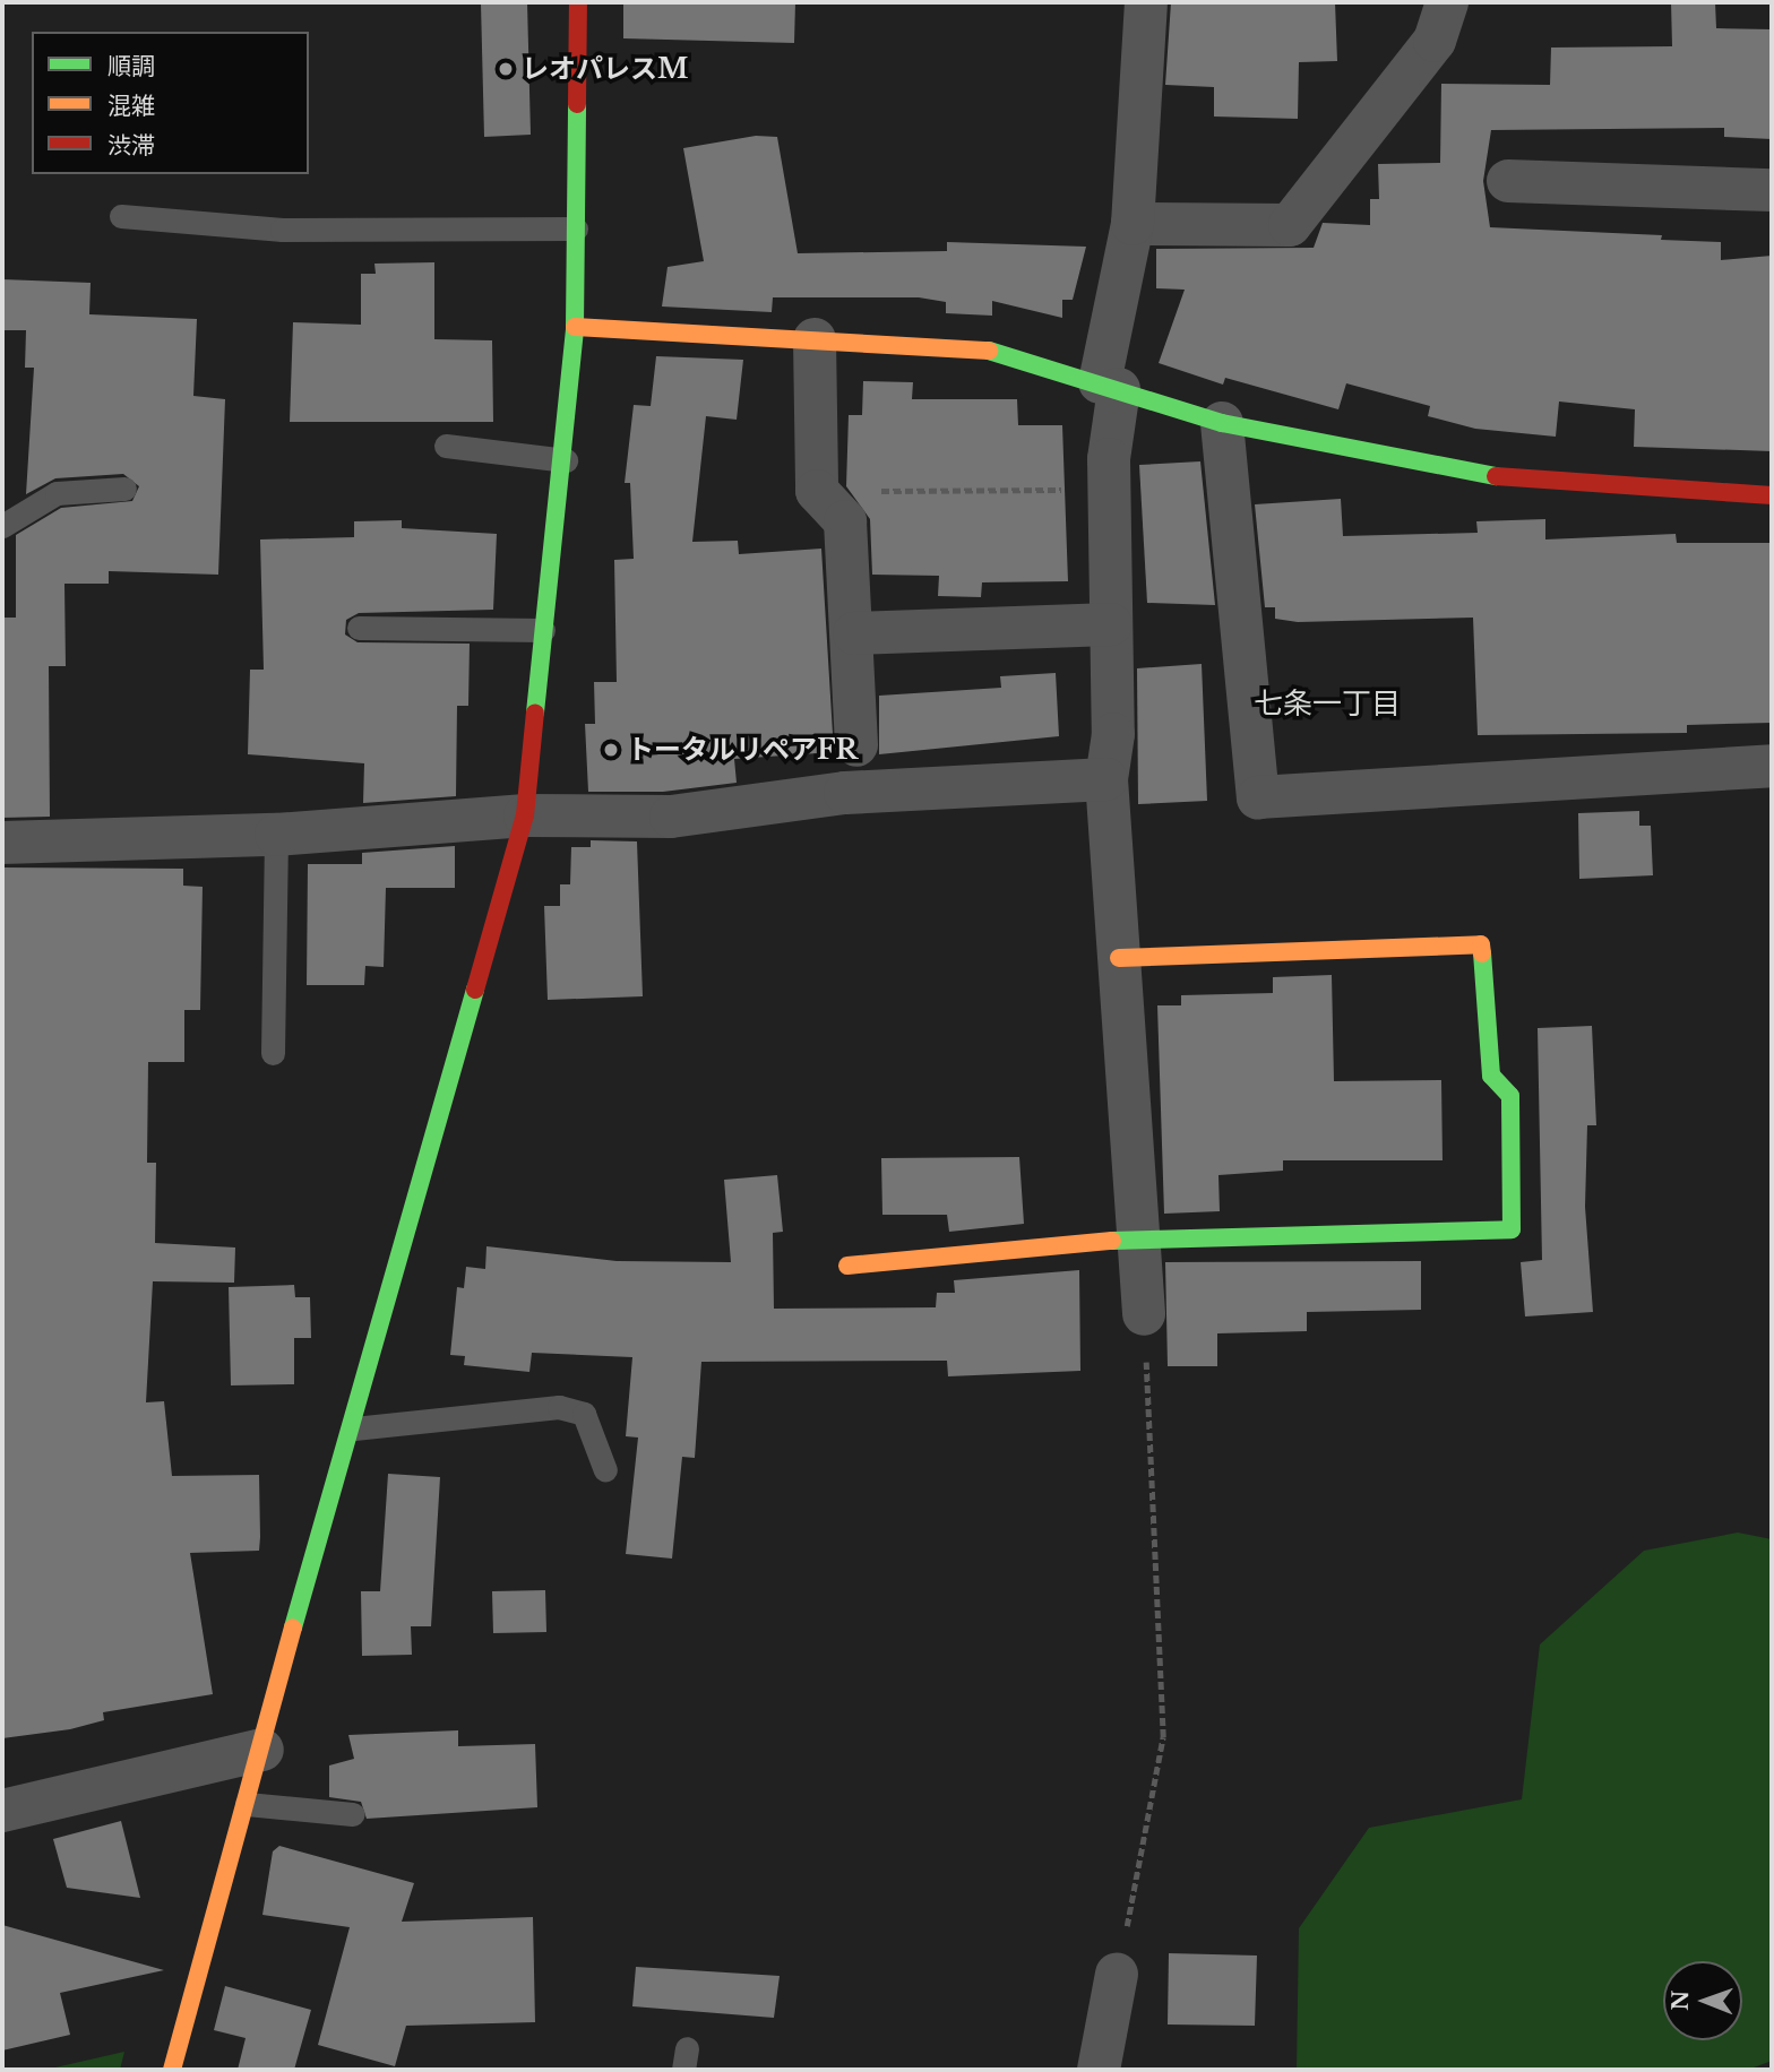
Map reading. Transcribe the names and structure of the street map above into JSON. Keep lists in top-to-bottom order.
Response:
{
  "districts": ["七条一丁目"],
  "places": ["レオパレスM", "トータルリペアFR"],
  "legend": ["順調", "混雑", "渋滞"],
  "north": "left"
}
